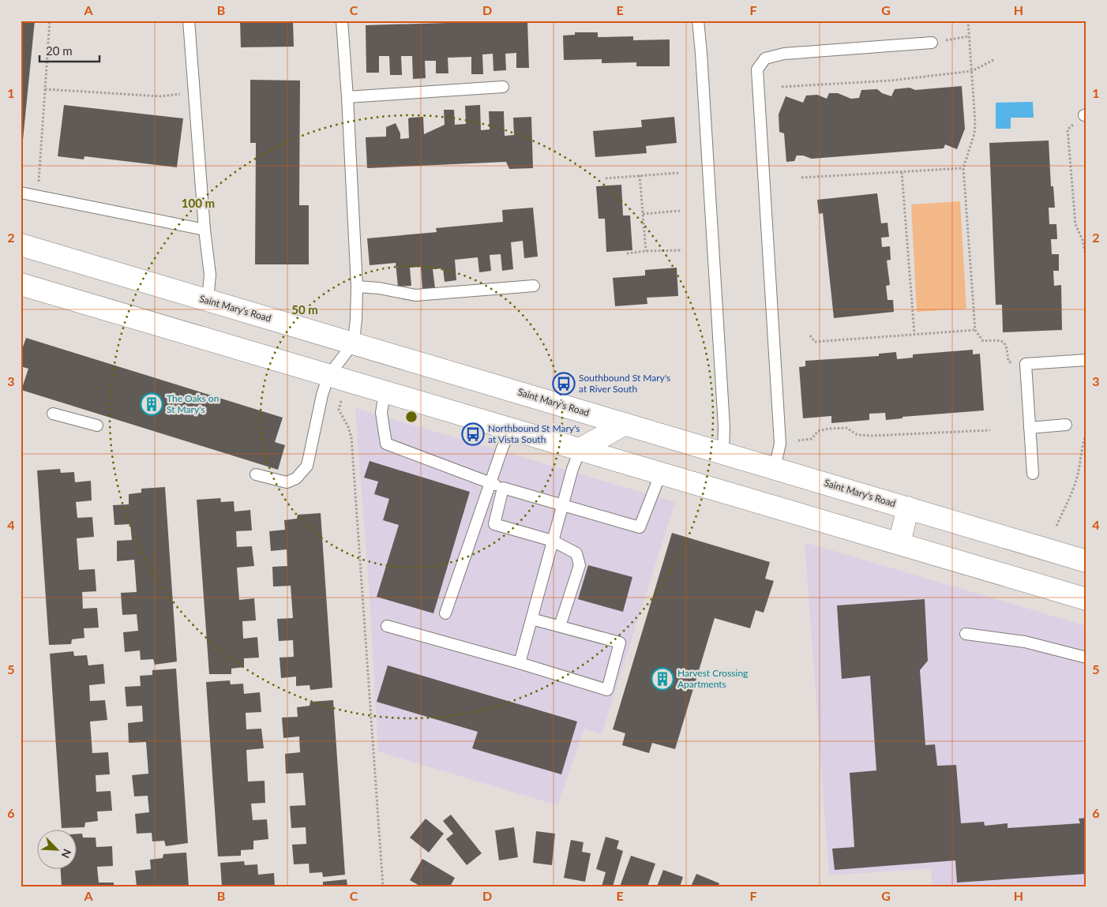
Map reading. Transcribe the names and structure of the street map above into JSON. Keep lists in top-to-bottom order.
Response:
{
  "streets": {
    "main road": ["Saint Mary's Road"]
  },
  "places": {
    "bus stop": ["Southbound St Mary's at River South", "Northbound St Mary's at Vista South"],
    "building": ["The Oaks on St Mary's", "Harvest Crossing Apartments"]
  },
  "scale_bar": "20 m",
  "north": "bottom right",
  "grid": {
    "columns": [
      "A",
      "B",
      "C",
      "D",
      "E",
      "F",
      "G",
      "H"
    ],
    "rows": [
      "1",
      "2",
      "3",
      "4",
      "5",
      "6"
    ]
  },
  "rings": ["100 m", "50 m"]
}
